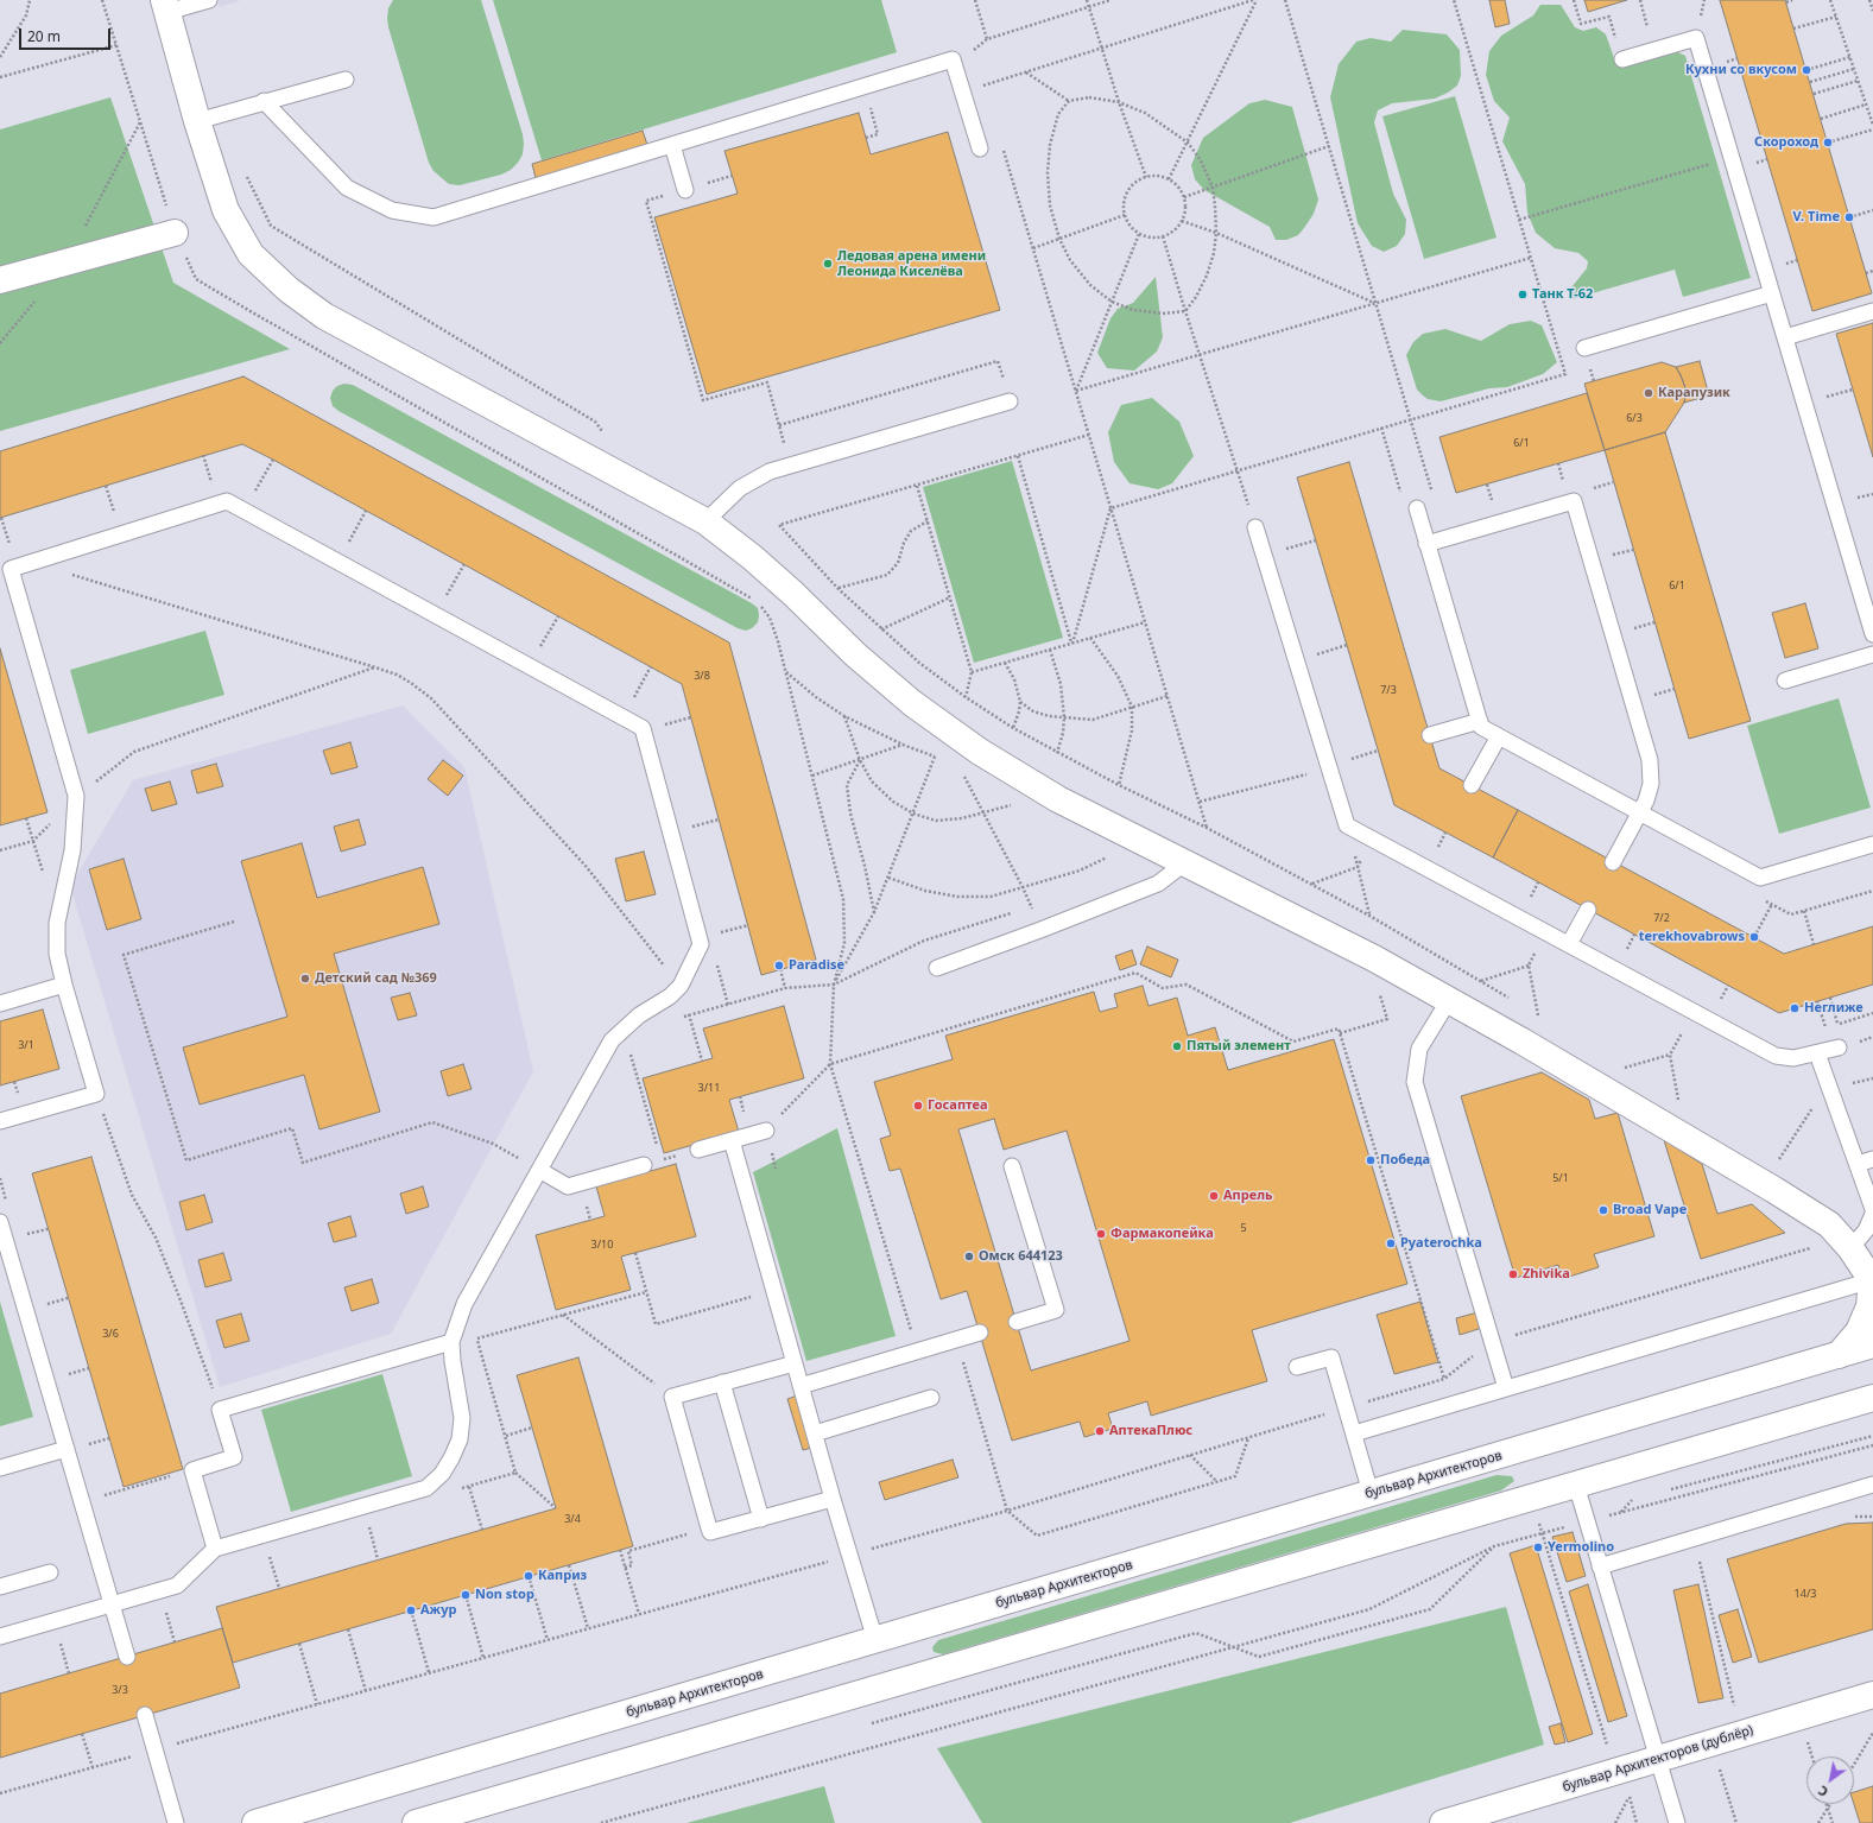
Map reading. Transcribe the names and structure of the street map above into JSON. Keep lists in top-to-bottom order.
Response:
{
  "streets": {
    "main road": ["бульвар Архитекторов", "бульвар Архитекторов (дублёр)"]
  },
  "places": [
    "Кухни со вкусом",
    "Скороход",
    "V. Time",
    "Ледовая арена имени Леонида Киселёва",
    "Танк Т-62",
    "Карапузик",
    "terekhovabrows",
    "Paradise",
    "Детский сад №369",
    "Неглиже",
    "Пятый элемент",
    "Госаптеа",
    "Победа",
    "Апрель",
    "Broad Vape",
    "Фармакопейка",
    "Pyaterochka",
    "Омск 644123",
    "Zhivika",
    "АптекаПлюс",
    "Yermolino",
    "Каприз",
    "Non stop",
    "Ажур"
  ],
  "house_numbers": [
    "6/3",
    "6/1",
    "6/1",
    "3/8",
    "7/3",
    "7/2",
    "3/1",
    "3/11",
    "5/1",
    "5",
    "3/10",
    "3/6",
    "3/4",
    "14/3",
    "3/3"
  ],
  "scale_bar": "20 m",
  "north": "bottom left"
}
